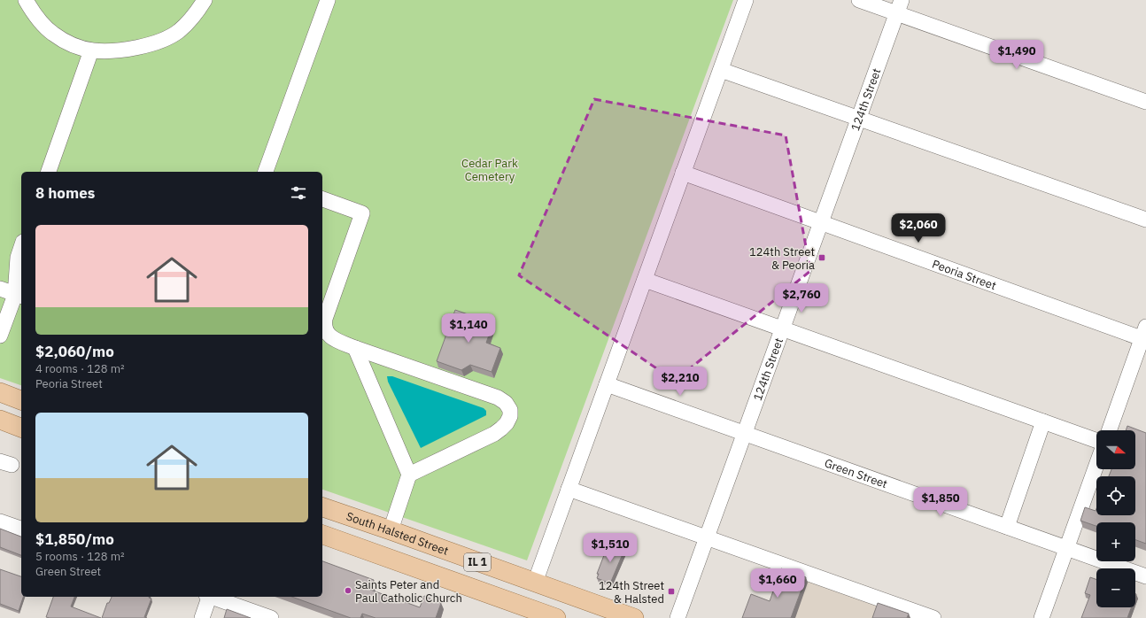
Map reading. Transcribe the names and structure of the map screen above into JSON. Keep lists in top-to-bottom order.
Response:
{
  "streets": {
    "main road": ["South Halsted Street", "IL 1"],
    "street": ["124th Street", "Peoria Street", "Green Street"]
  },
  "crossings": [
    ["124th Street", "Peoria Street"],
    ["124th Street", "Green Street"]
  ],
  "parks": ["Cedar Park Cemetery"],
  "places": {
    "transit": ["124th Street & Peoria", "124th Street & Halsted"],
    "other": ["Saints Peter and Paul Catholic Church"]
  },
  "north": "right",
  "page": {
    "price": [
      "$1,490",
      "$2,060",
      "$2,760",
      "$1,140",
      "$2,210",
      "$1,850",
      "$1,510",
      "$1,660"
    ],
    "heading": "8 homes",
    "list": [
      {
        "name": "$2,060/mo",
        "note": "4 rooms · 128 m² · Peoria Street"
      },
      {
        "name": "$1,850/mo",
        "note": "5 rooms · 128 m² · Green Street"
      }
    ],
    "map_buttons": ["+", "−"]
  }
}
